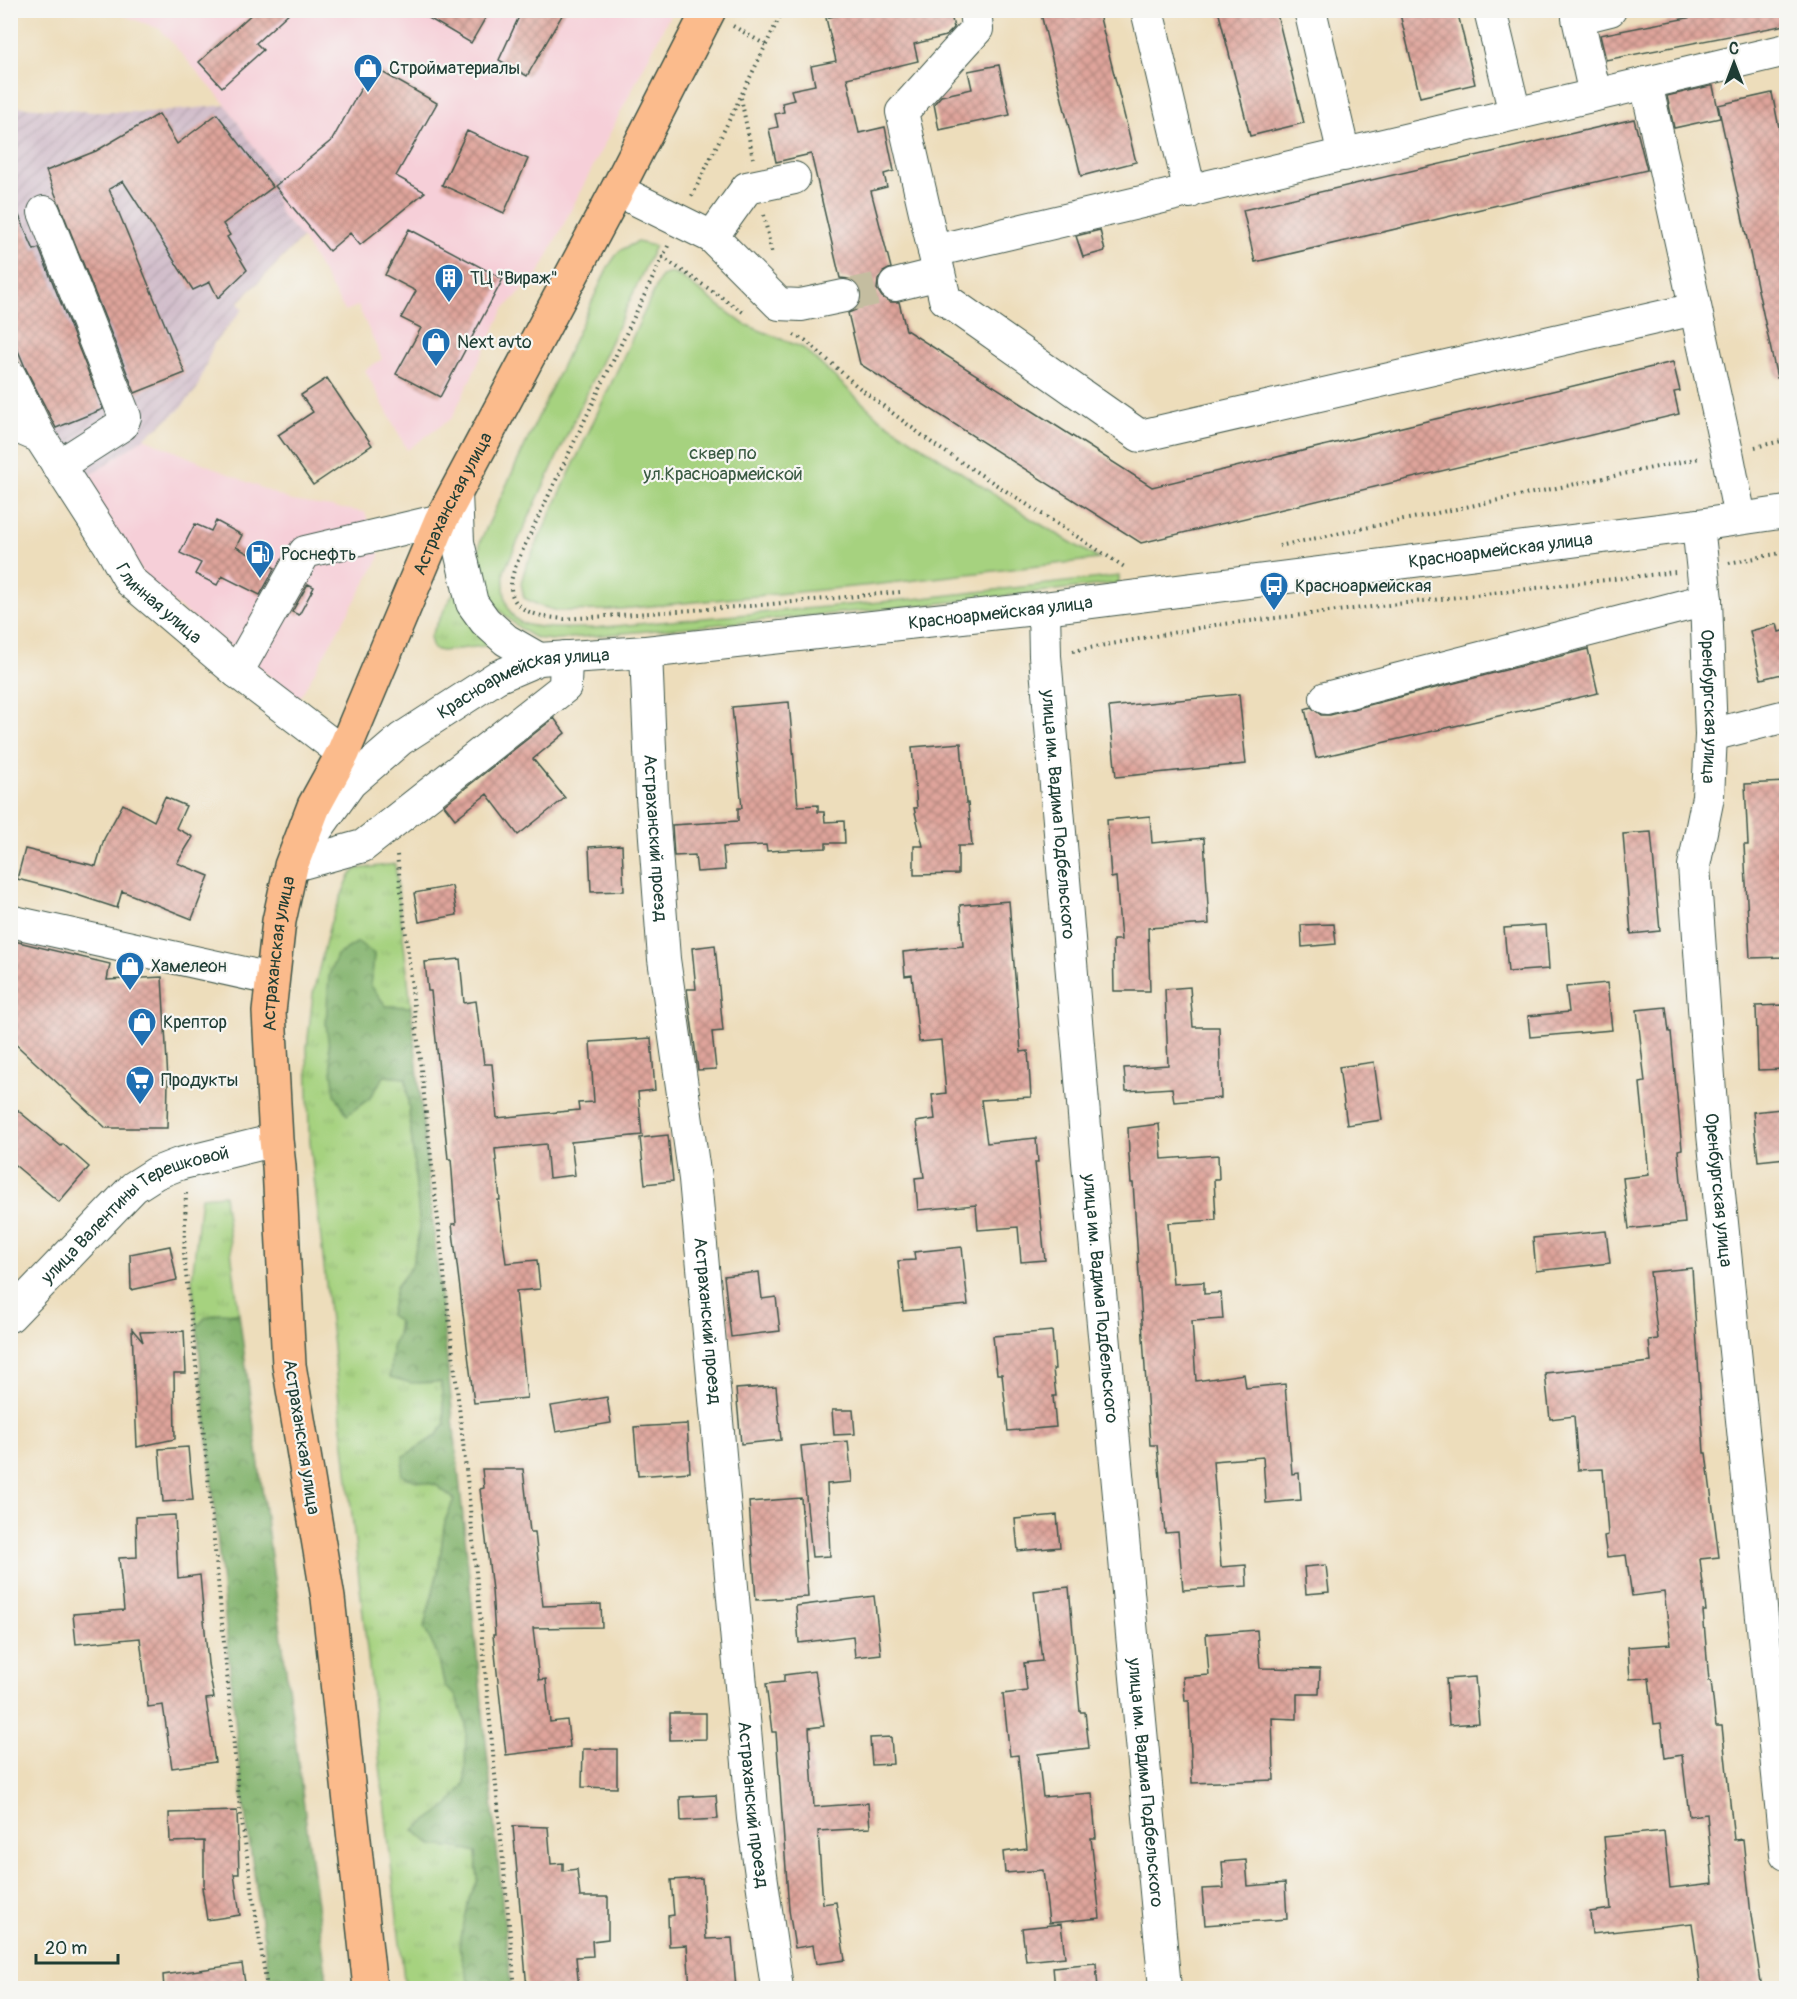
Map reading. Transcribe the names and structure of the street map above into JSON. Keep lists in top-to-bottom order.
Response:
{
  "streets": {
    "main road": ["Астраханская улица"],
    "street": [
      "Красноармейская улица",
      "Глинная улица",
      "Оренбургская улица",
      "улица им. Вадима Подбельского",
      "Астраханский проезд",
      "улица Валентины Терешковой"
    ]
  },
  "crossings": [
    ["Астраханская улица", "Красноармейская улица"],
    ["Астраханская улица", "Глинная улица"],
    ["Астраханская улица", "улица Валентины Терешковой"],
    ["Красноармейская улица", "Оренбургская улица"],
    ["Красноармейская улица", "улица им. Вадима Подбельского"],
    ["Красноармейская улица", "Астраханский проезд"]
  ],
  "parks": ["сквер по ул.Красноармейской"],
  "places": {
    "shop": [
      "Стройматериалы",
      "Next avto",
      "Хамелеон",
      "Крептор"
    ],
    "building": ["ТЦ \"Вираж\""],
    "fuel station": ["Роснефть"],
    "bus stop": ["Красноармейская"],
    "supermarket": ["Продукты"]
  },
  "scale_bar": "20 m",
  "north": "top"
}
